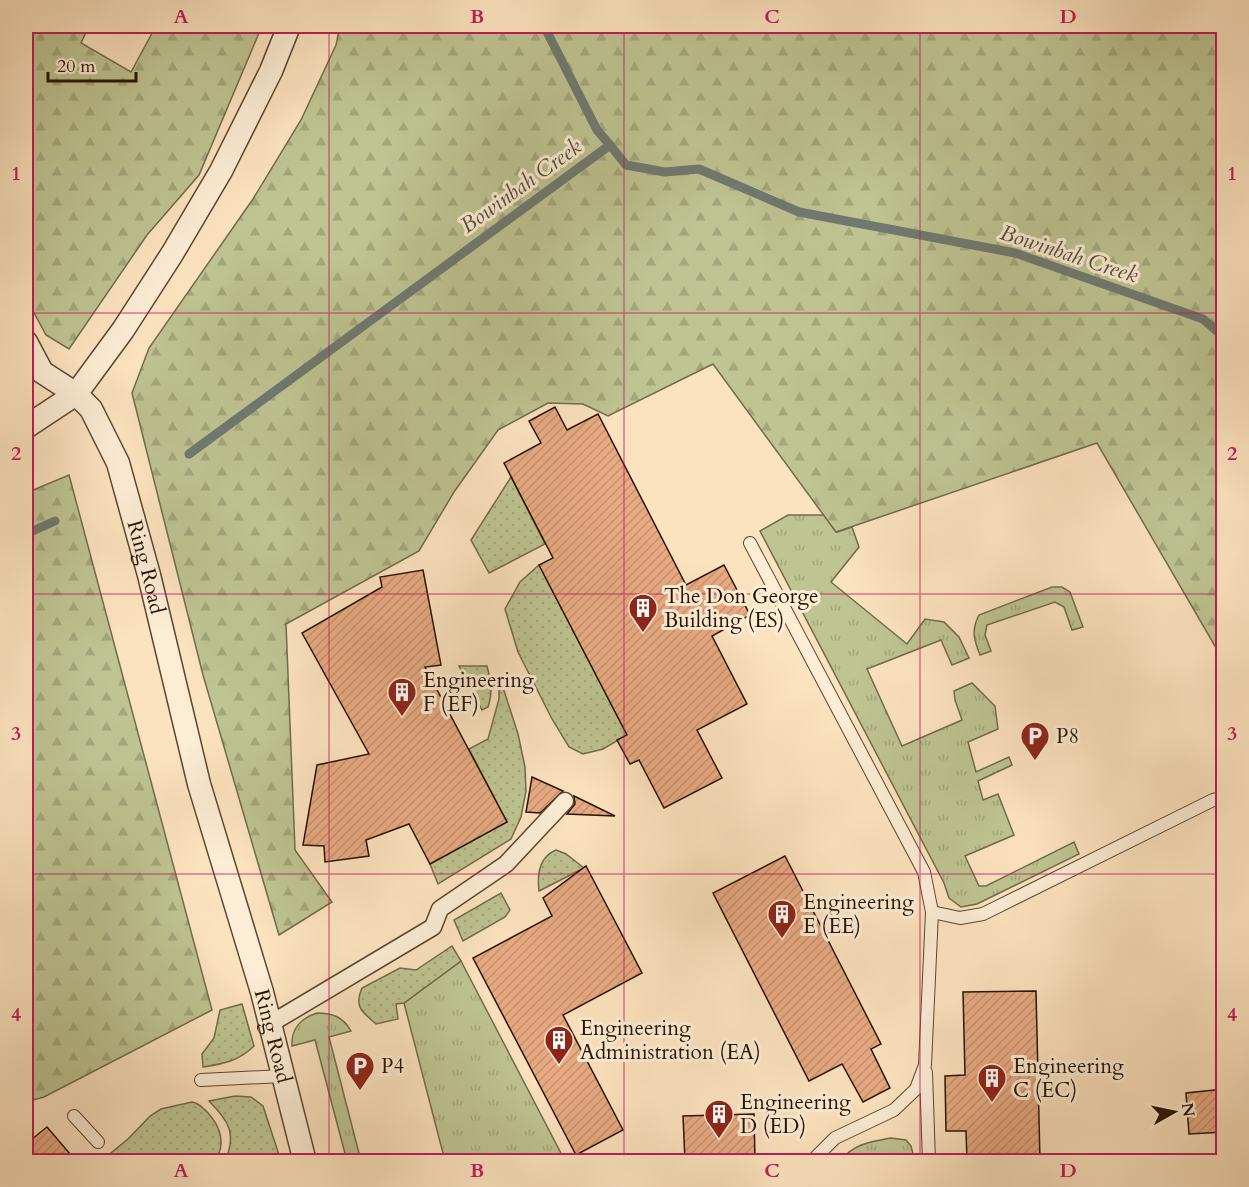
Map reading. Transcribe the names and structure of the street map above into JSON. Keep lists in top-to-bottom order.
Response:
{
  "streets": {
    "street": ["Ring Road"]
  },
  "water": ["Bowinbah Creek"],
  "places": {
    "building": [
      "The Don George Building (ES)",
      "Engineering F (EF)",
      "Engineering E (EE)",
      "Engineering Administration (EA)",
      "Engineering C (EC)",
      "Engineering D (ED)"
    ],
    "parking": ["P8", "P4"]
  },
  "scale_bar": "20 m",
  "north": "right",
  "grid": {
    "columns": [
      "A",
      "B",
      "C",
      "D"
    ],
    "rows": [
      "1",
      "2",
      "3",
      "4"
    ]
  }
}
